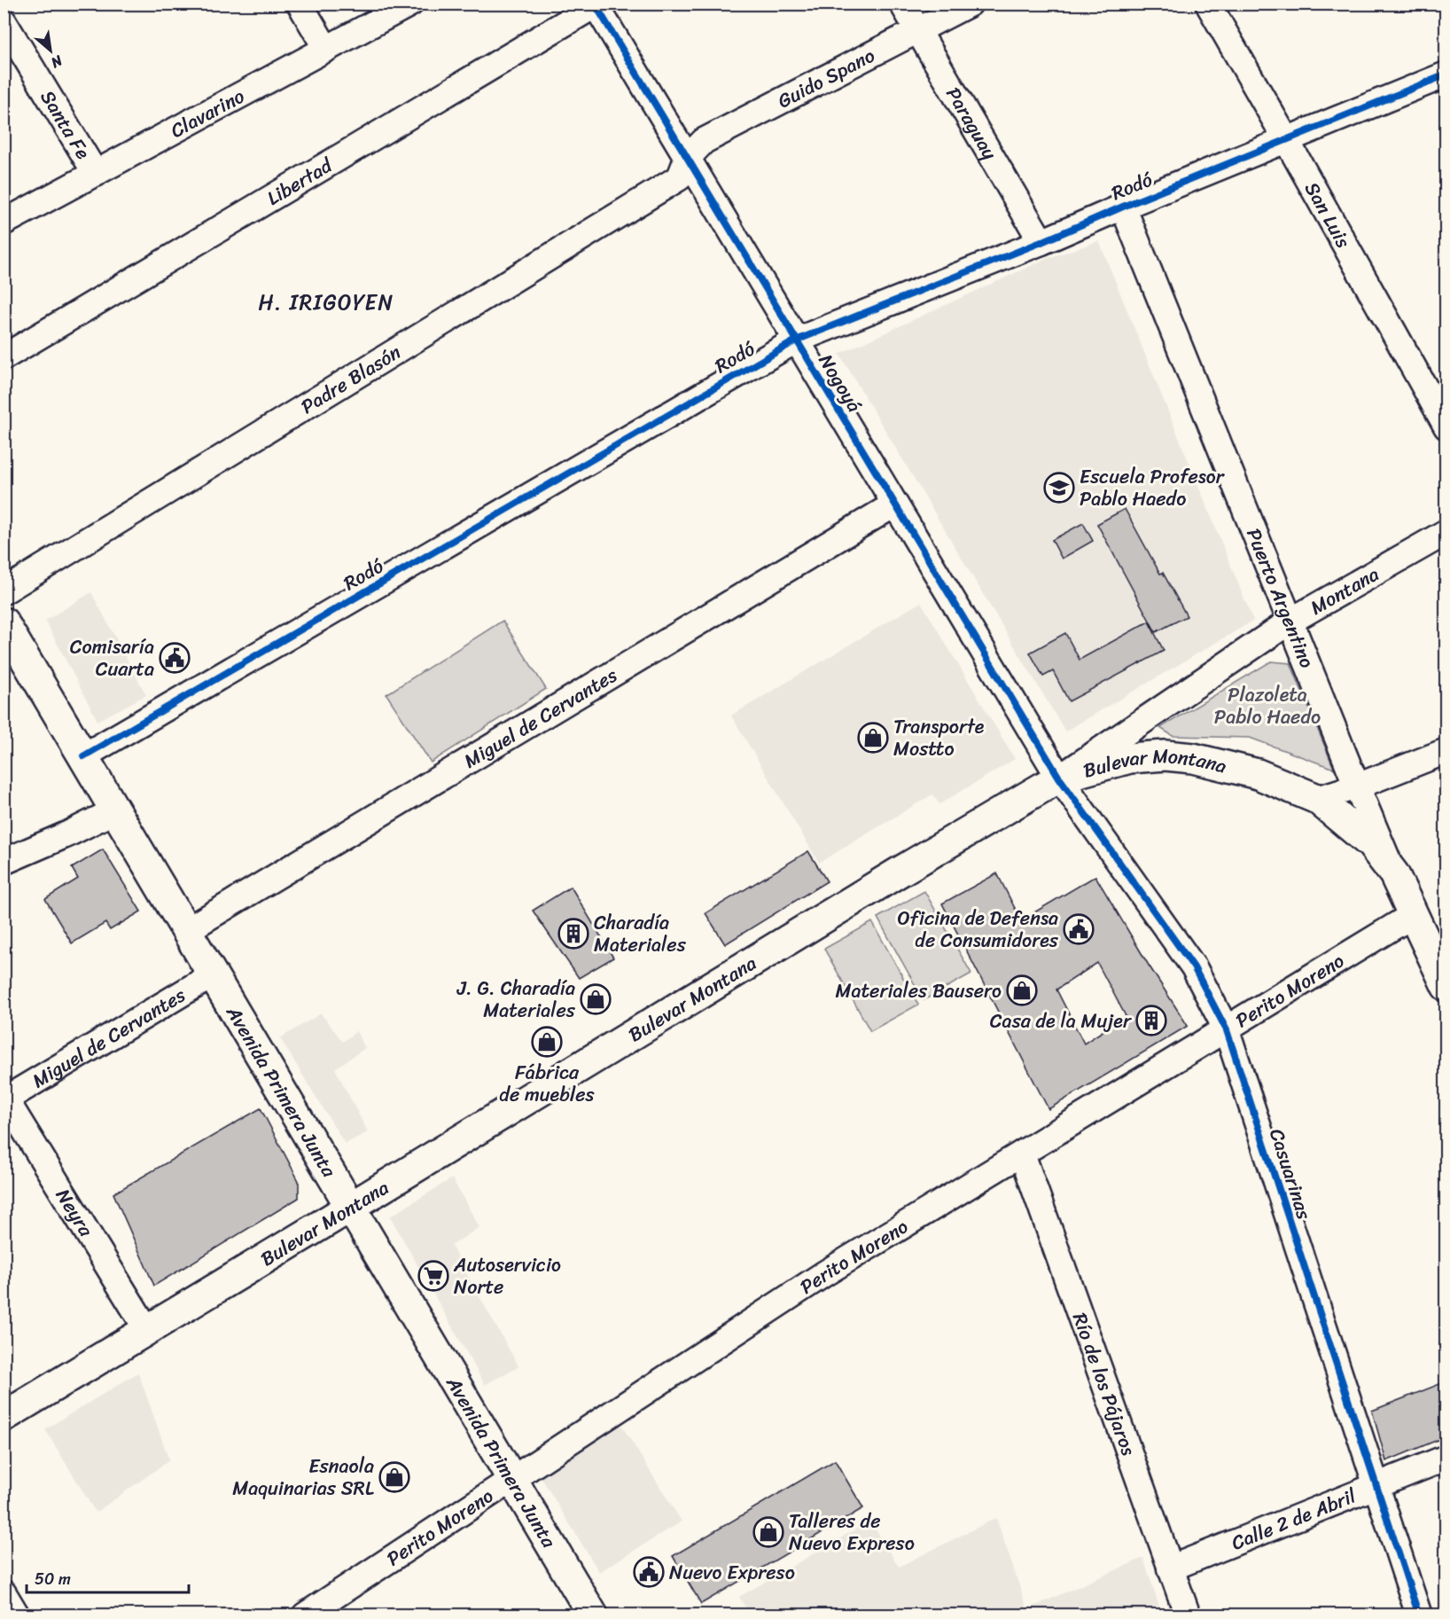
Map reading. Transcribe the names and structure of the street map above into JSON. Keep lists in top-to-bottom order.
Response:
{
  "streets": {
    "main road": ["Puerto Argentino", "Bulevar Montana", "Avenida Primera Junta"],
    "street": [
      "Guido Spano",
      "Clavarino",
      "Paraguay",
      "Santa Fe",
      "Libertad",
      "Rodó",
      "San Luis",
      "Padre Blasón",
      "Nogoyá",
      "Montana",
      "Miguel de Cervantes",
      "Perito Moreno",
      "Casuarinas",
      "Neyra",
      "Río de los Pájaros",
      "Calle 2 de Abril"
    ]
  },
  "crossings": [
    ["Guido Spano", "Paraguay"],
    ["Guido Spano", "Padre Blasón"],
    ["Guido Spano", "Nogoyá"],
    ["Clavarino", "Santa Fe"],
    ["Paraguay", "Rodó"],
    ["Libertad", "Nogoyá"],
    ["Rodó", "San Luis"],
    ["Rodó", "Nogoyá"],
    ["Rodó", "Puerto Argentino"],
    ["Rodó", "Avenida Primera Junta"],
    ["Padre Blasón", "Nogoyá"],
    ["Nogoyá", "Montana"],
    ["Nogoyá", "Miguel de Cervantes"],
    ["Nogoyá", "Bulevar Montana"],
    ["Nogoyá", "Casuarinas"],
    ["Montana", "Puerto Argentino"],
    ["Montana", "Bulevar Montana"],
    ["Montana", "Casuarinas"],
    ["Puerto Argentino", "Bulevar Montana"],
    ["Puerto Argentino", "Perito Moreno"],
    ["Miguel de Cervantes", "Avenida Primera Junta"],
    ["Miguel de Cervantes", "Neyra"],
    ["Bulevar Montana", "Avenida Primera Junta"],
    ["Bulevar Montana", "Casuarinas"],
    ["Bulevar Montana", "Neyra"],
    ["Perito Moreno", "Avenida Primera Junta"],
    ["Perito Moreno", "Casuarinas"],
    ["Perito Moreno", "Río de los Pájaros"],
    ["Casuarinas", "Calle 2 de Abril"],
    ["Río de los Pájaros", "Calle 2 de Abril"]
  ],
  "districts": ["H. IRIGOYEN"],
  "parks": ["Plazoleta Pablo Haedo"],
  "places": {
    "school or university": ["Escuela Profesor Pablo Haedo"],
    "public building": ["Comisaría Cuarta", "Oficina de Defensa de Consumidores", "Nuevo Expreso"],
    "shop": [
      "Transporte Mostto",
      "Materiales Bausero",
      "J. G. Charadía Materiales",
      "Fábrica de muebles",
      "Esnaola Maquinarias SRL",
      "Talleres de Nuevo Expreso"
    ],
    "building": ["Charadía Materiales", "Casa de la Mujer"],
    "supermarket": ["Autoservicio Norte"]
  },
  "scale_bar": "50 m",
  "north": "bottom right"
}
